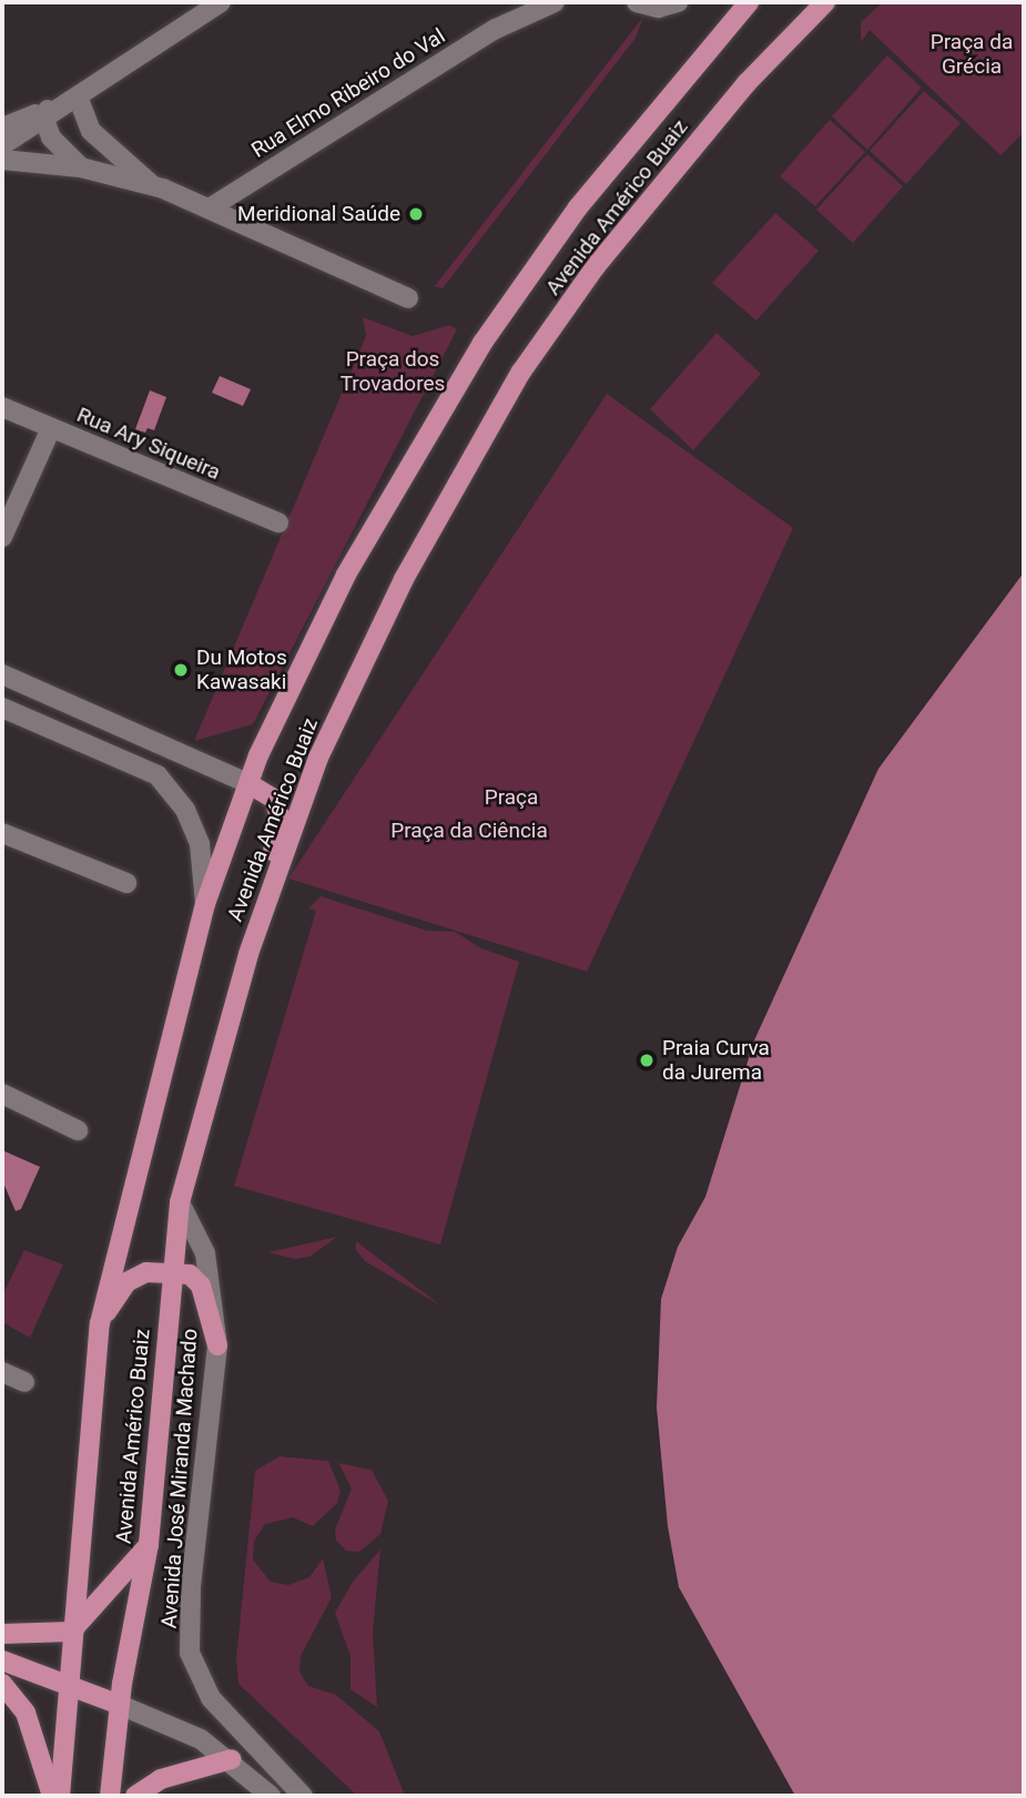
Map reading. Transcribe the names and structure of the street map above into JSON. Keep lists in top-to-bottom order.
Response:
{
  "streets": {
    "main road": ["Avenida Américo Buaiz"],
    "street": ["Rua Elmo Ribeiro do Val", "Rua Ary Siqueira", "Avenida José Miranda Machado"]
  },
  "crossings": [
    ["Avenida Américo Buaiz", "Avenida José Miranda Machado"]
  ],
  "parks": [
    "Praça da Grécia",
    "Praça dos Trovadores",
    "Praça",
    "Praça da Ciência"
  ],
  "places": ["Meridional Saúde", "Du Motos Kawasaki", "Praia Curva da Jurema"]
}
